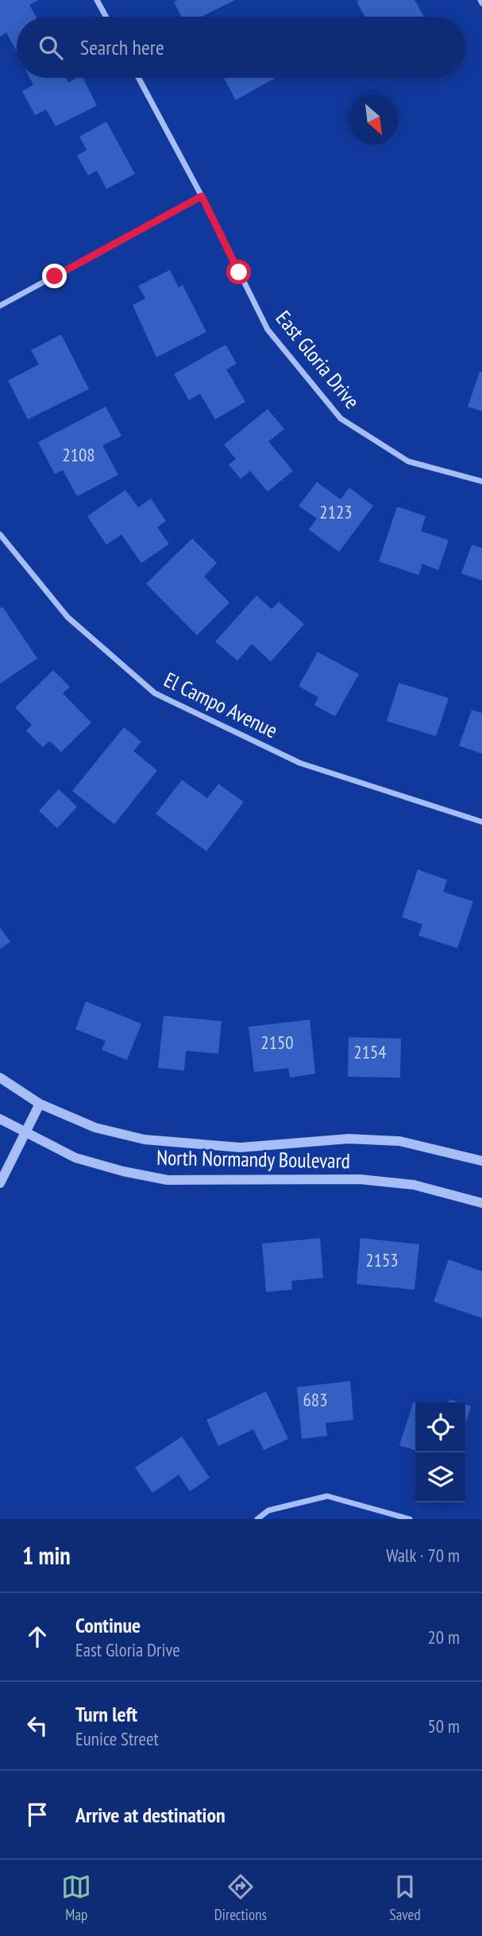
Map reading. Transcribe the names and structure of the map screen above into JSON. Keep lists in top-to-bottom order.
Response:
{
  "streets": {
    "street": ["East Gloria Drive", "El Campo Avenue", "North Normandy Boulevard"]
  },
  "house_numbers": [
    "2108",
    "2123",
    "2150",
    "2154",
    "2153",
    "683"
  ],
  "north": "bottom right",
  "page": {
    "search": "Search here",
    "heading": ["1 min", "Walk · 70 m"],
    "list": [
      ["Continue", "East Gloria Drive", "20 m"],
      ["Turn left", "Eunice Street", "50 m"],
      "Arrive at destination"
    ],
    "nav": ["Map", "Directions", "Saved"]
  }
}
